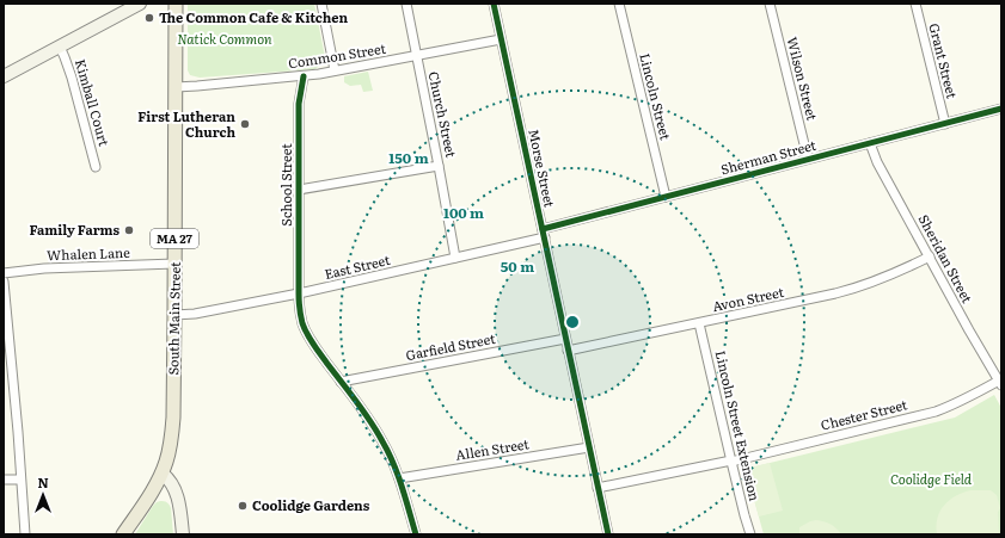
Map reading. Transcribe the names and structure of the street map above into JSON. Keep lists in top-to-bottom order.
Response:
{
  "streets": {
    "main road": ["MA 27", "South Main Street"],
    "street": [
      "Common Street",
      "Grant Street",
      "Wilson Street",
      "Lincoln Street",
      "Kimball Court",
      "Church Street",
      "Sherman Street",
      "Morse Street",
      "School Street",
      "Whalen Lane",
      "Sheridan Street",
      "East Street",
      "Avon Street",
      "Garfield Street",
      "Chester Street",
      "Lincoln Street Extension",
      "Allen Street"
    ]
  },
  "crossings": [
    ["Common Street", "Church Street"],
    ["Common Street", "Morse Street"],
    ["Common Street", "School Street"],
    ["Common Street", "South Main Street"],
    ["Grant Street", "Sherman Street"],
    ["Wilson Street", "Sherman Street"],
    ["Lincoln Street", "Sherman Street"],
    ["Church Street", "East Street"],
    ["Sherman Street", "Morse Street"],
    ["Sherman Street", "Sheridan Street"],
    ["Sherman Street", "East Street"],
    ["Morse Street", "East Street"],
    ["Morse Street", "Avon Street"],
    ["Morse Street", "Garfield Street"],
    ["Morse Street", "Chester Street"],
    ["Morse Street", "Allen Street"],
    ["School Street", "East Street"],
    ["School Street", "Garfield Street"],
    ["School Street", "Allen Street"],
    ["Whalen Lane", "South Main Street"],
    ["Sheridan Street", "Avon Street"],
    ["Sheridan Street", "Chester Street"],
    ["East Street", "South Main Street"],
    ["Avon Street", "Lincoln Street Extension"],
    ["Chester Street", "Lincoln Street Extension"]
  ],
  "parks": ["Natick Common", "Coolidge Field"],
  "places": [
    "The Common Cafe & Kitchen",
    "First Lutheran Church",
    "Family Farms",
    "Coolidge Gardens"
  ],
  "north": "top",
  "rings": ["150 m", "100 m", "50 m"]
}
